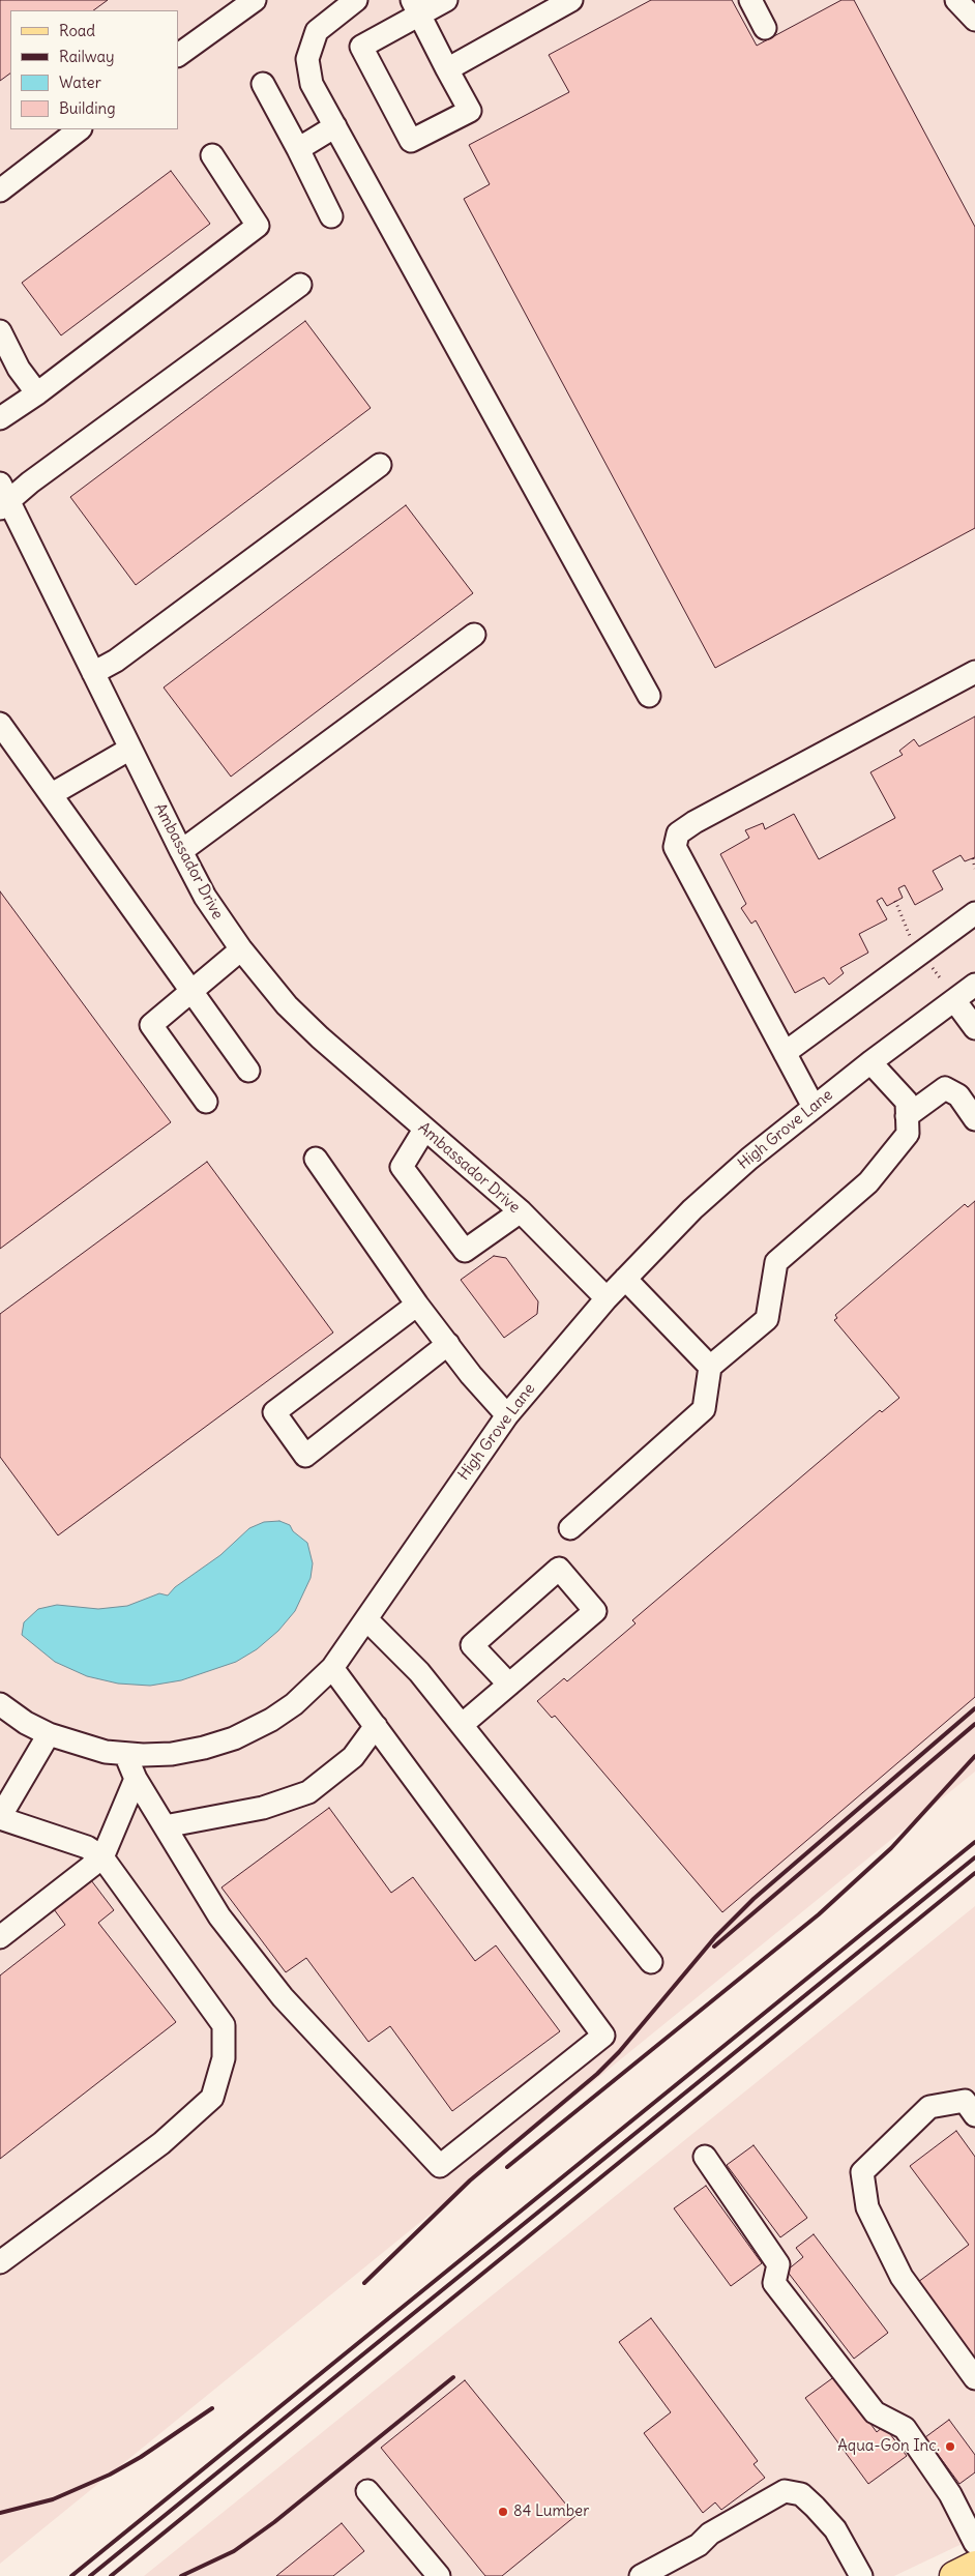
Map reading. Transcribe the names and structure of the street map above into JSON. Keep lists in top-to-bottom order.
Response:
{
  "streets": {
    "street": ["Ambassador Drive", "High Grove Lane"]
  },
  "crossings": [
    ["Ambassador Drive", "High Grove Lane"]
  ],
  "places": ["Aqua-Gon Inc.", "84 Lumber"],
  "legend": [
    "Road",
    "Railway",
    "Water",
    "Building"
  ]
}
